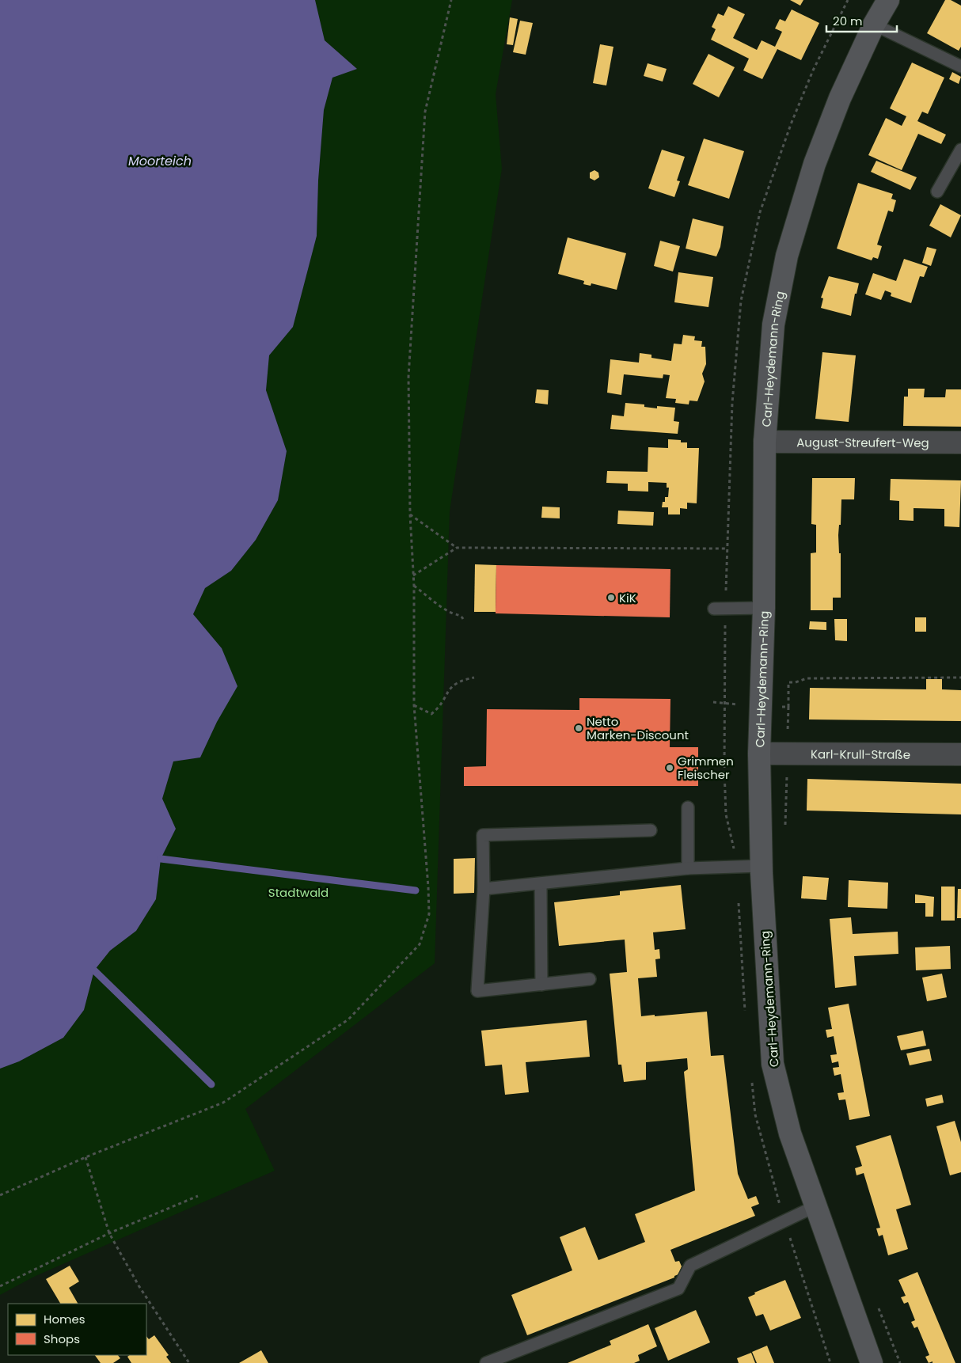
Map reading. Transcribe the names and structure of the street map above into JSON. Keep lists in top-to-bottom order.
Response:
{
  "streets": {
    "main road": ["Carl-Heydemann-Ring"],
    "street": ["August-Streufert-Weg", "Karl-Krull-Straße"]
  },
  "crossings": [
    ["Carl-Heydemann-Ring", "August-Streufert-Weg"],
    ["Carl-Heydemann-Ring", "Karl-Krull-Straße"]
  ],
  "water": ["Moorteich"],
  "parks": ["Stadtwald"],
  "places": ["KiK", "Netto Marken-Discount", "Grimmen Fleischer"],
  "legend": ["Homes", "Shops"],
  "scale_bar": "20 m"
}
